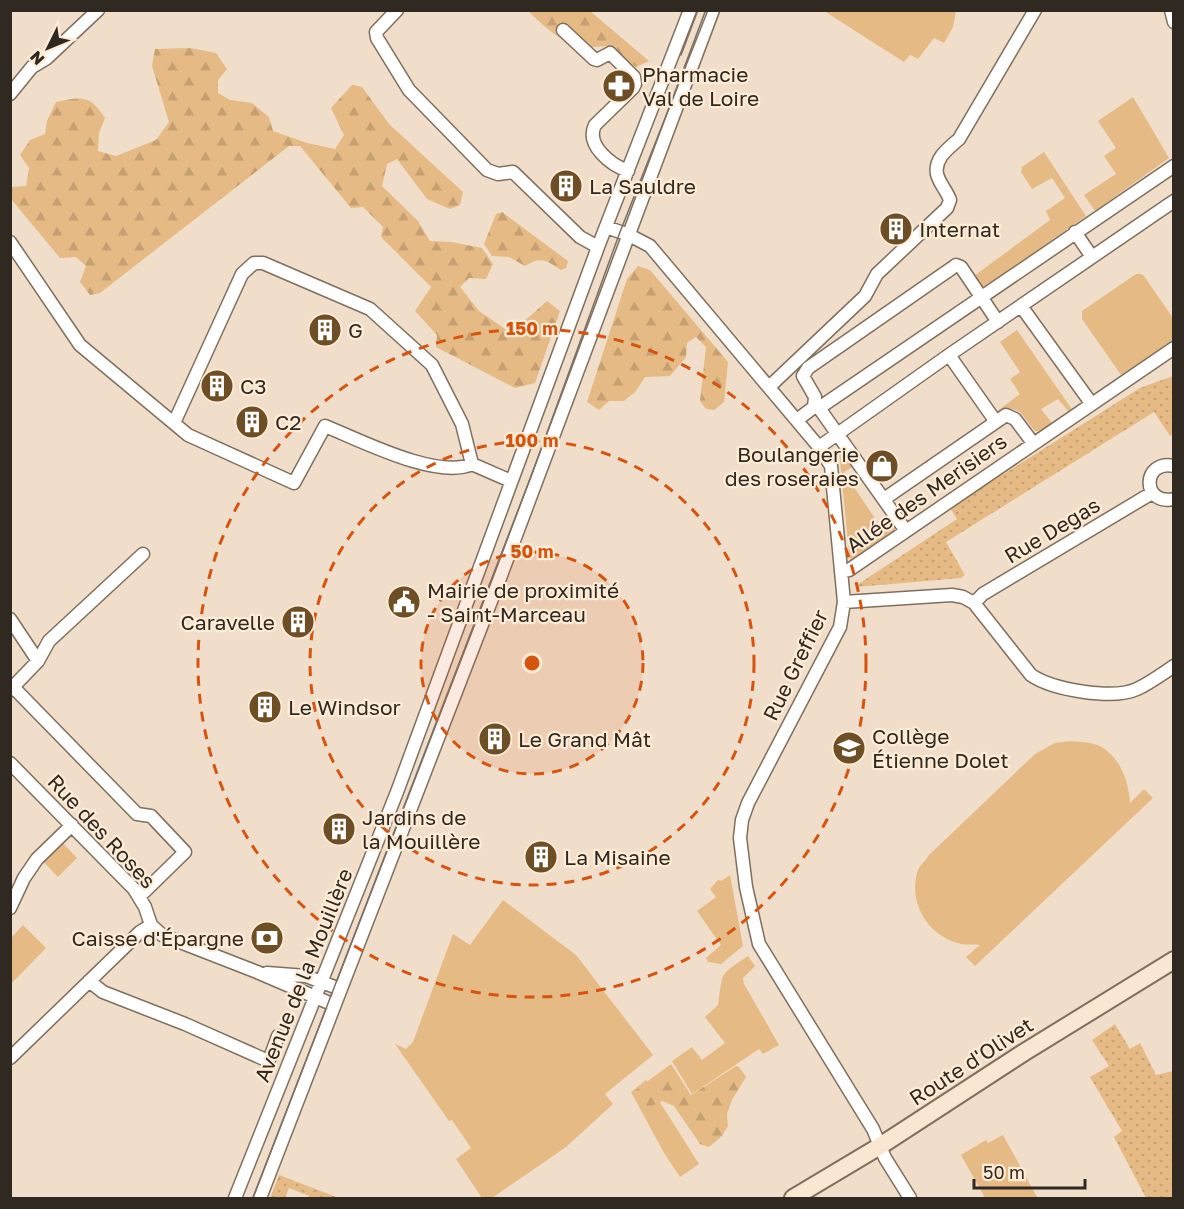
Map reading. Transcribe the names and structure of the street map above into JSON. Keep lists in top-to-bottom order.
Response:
{
  "streets": {
    "main road": ["Route d'Olivet"],
    "street": [
      "Allée des Merisiers",
      "Rue Degas",
      "Rue Greffier",
      "Rue des Roses",
      "Avenue de la Mouillère"
    ]
  },
  "crossings": [
    ["Allée des Merisiers", "Rue Greffier"],
    ["Rue Greffier", "Avenue de la Mouillère"],
    ["Rue Greffier", "Route d'Olivet"]
  ],
  "places": {
    "pharmacy": ["Pharmacie Val de Loire"],
    "building": [
      "La Sauldre",
      "Internat",
      "G",
      "C3",
      "C2",
      "Caravelle",
      "Le Windsor",
      "Le Grand Mât",
      "Jardins de la Mouillère",
      "La Misaine"
    ],
    "shop": ["Boulangerie des roseraies"],
    "public building": ["Mairie de proximité - Saint-Marceau"],
    "school or university": ["Collège Étienne Dolet"],
    "bank": ["Caisse d'Épargne"]
  },
  "scale_bar": "50 m",
  "north": "bottom left",
  "rings": ["150 m", "100 m", "50 m"]
}
